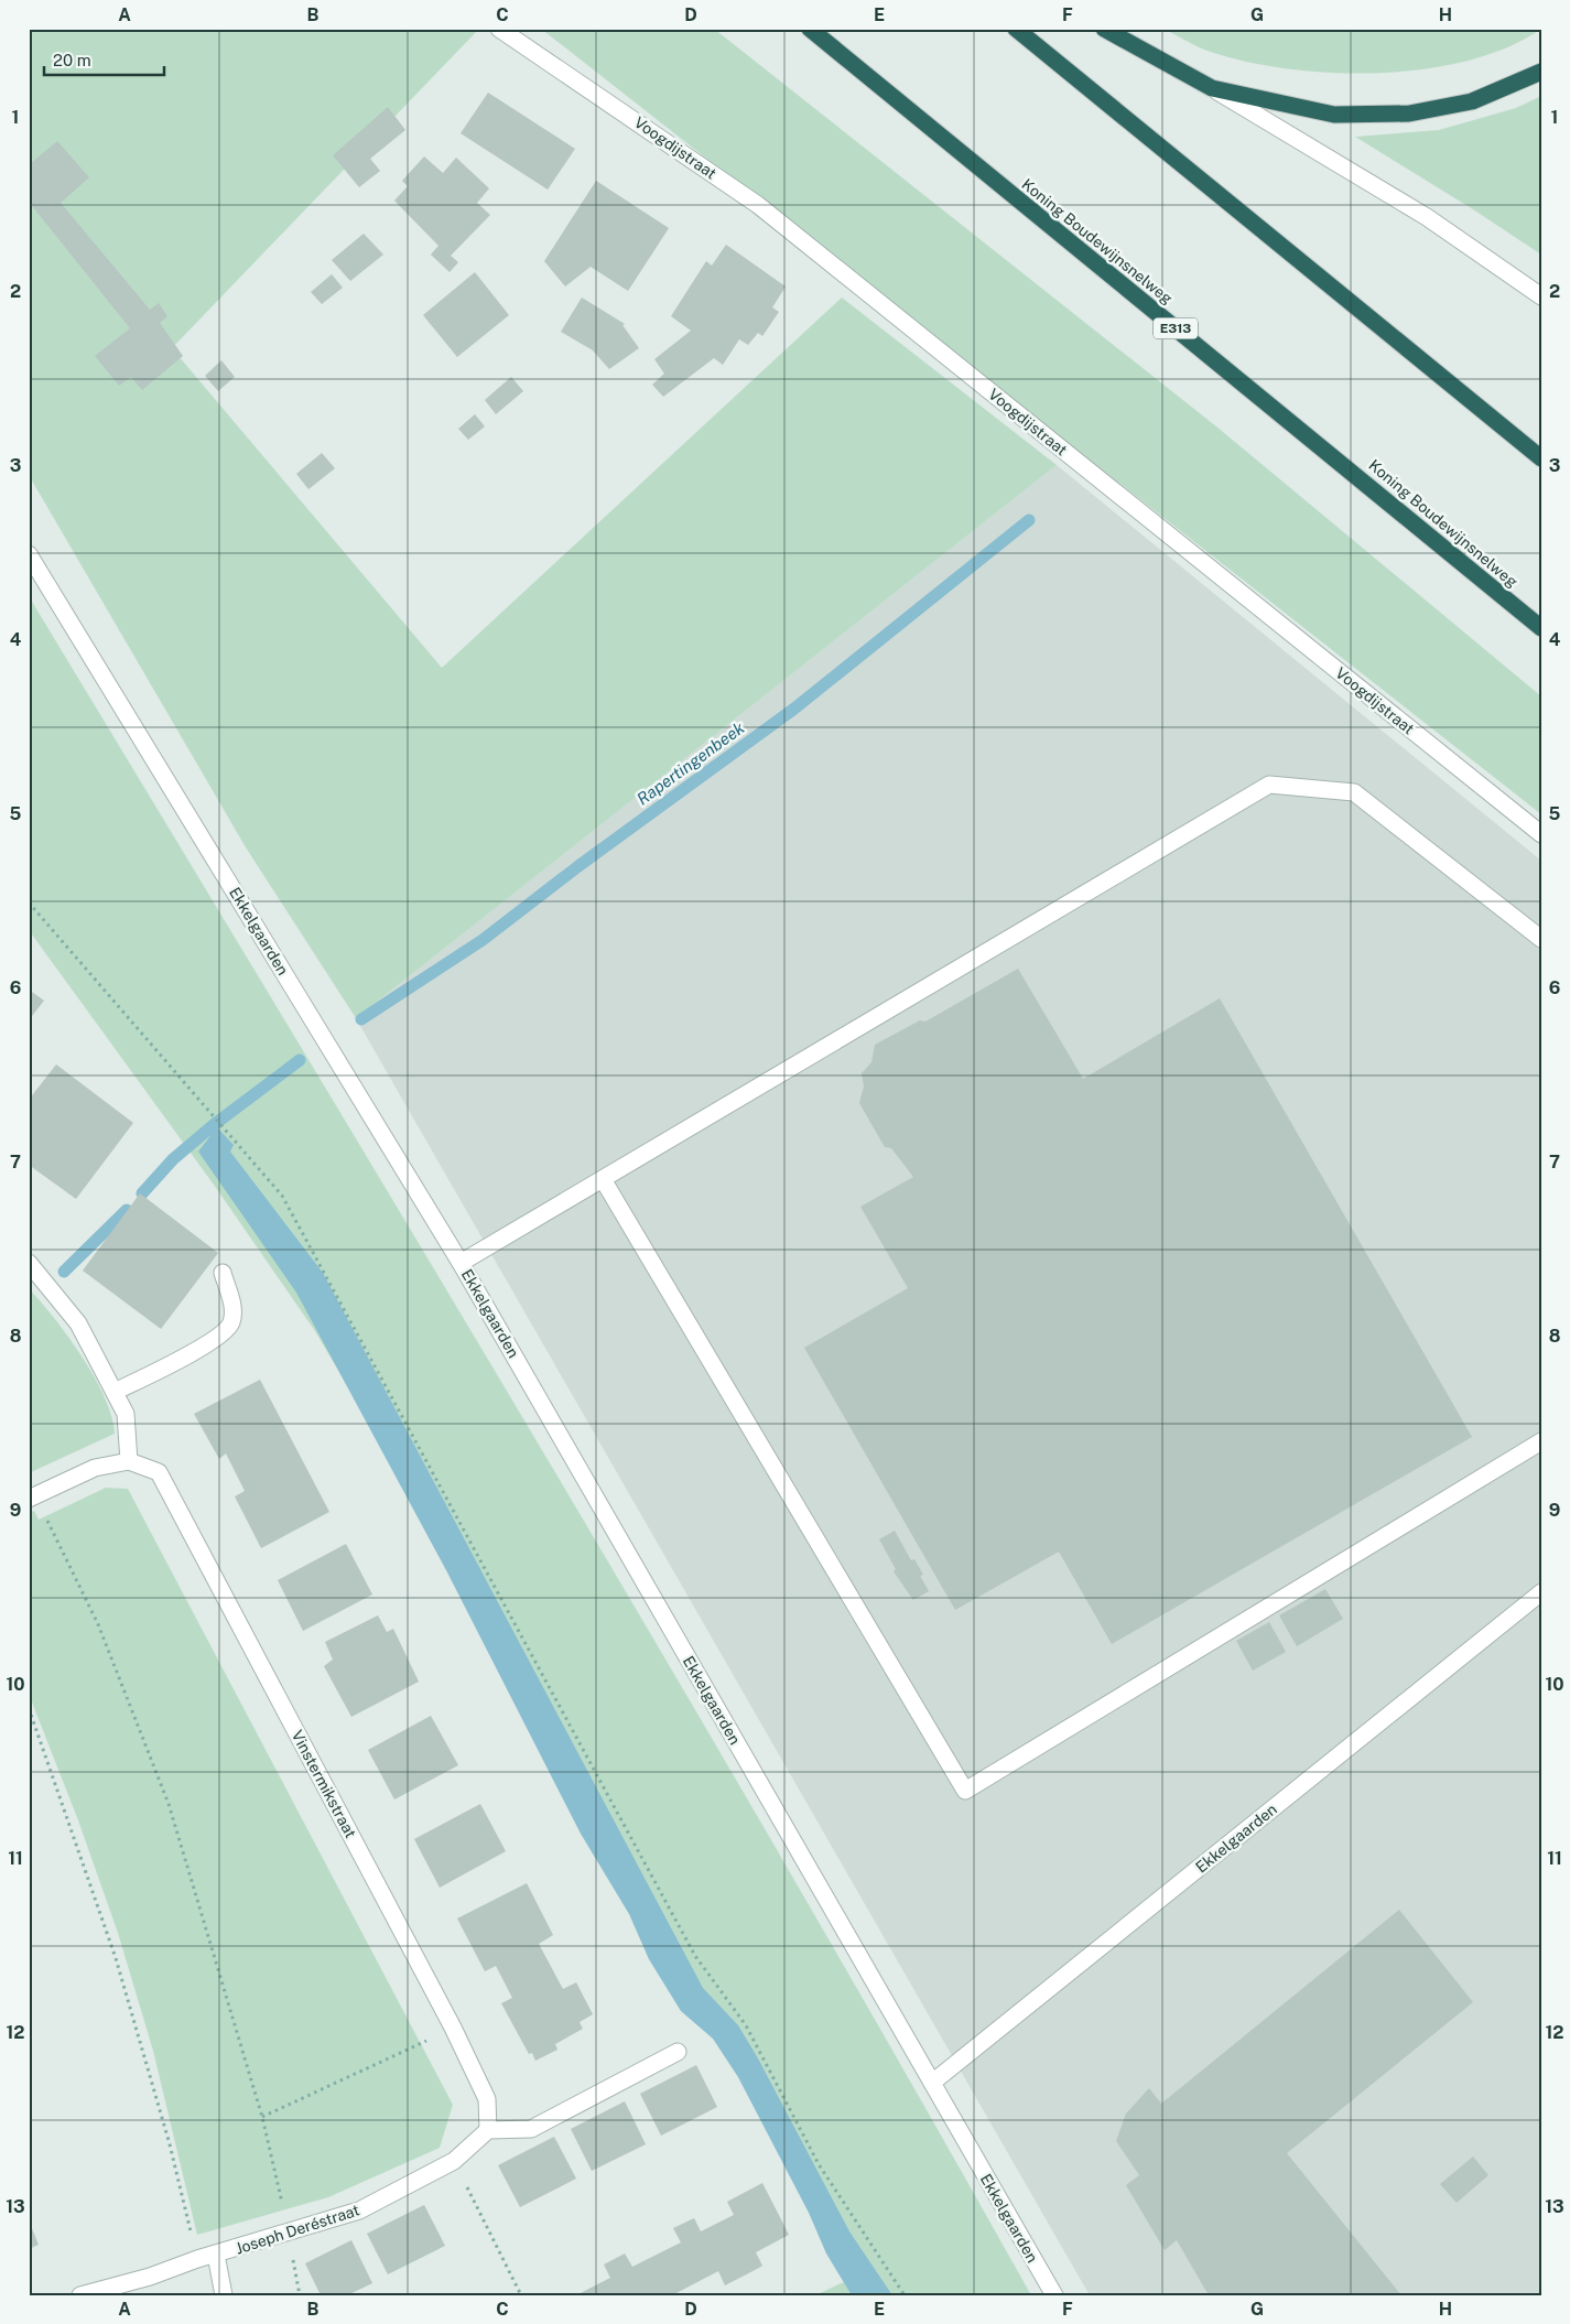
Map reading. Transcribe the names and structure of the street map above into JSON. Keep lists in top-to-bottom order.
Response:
{
  "streets": {
    "highway": ["Koning Boudewijnsnelweg", "E313"],
    "street": [
      "Voogdijstraat",
      "Ekkelgaarden",
      "Vinstermikstraat",
      "Joseph Deréstraat"
    ]
  },
  "crossings": [
    ["Vinstermikstraat", "Joseph Deréstraat"]
  ],
  "water": ["Rapertingenbeek"],
  "scale_bar": "20 m",
  "grid": {
    "columns": [
      "A",
      "B",
      "C",
      "D",
      "E",
      "F",
      "G",
      "H"
    ],
    "rows": [
      "1",
      "2",
      "3",
      "4",
      "5",
      "6",
      "7",
      "8",
      "9",
      "10",
      "11",
      "12",
      "13"
    ]
  }
}
